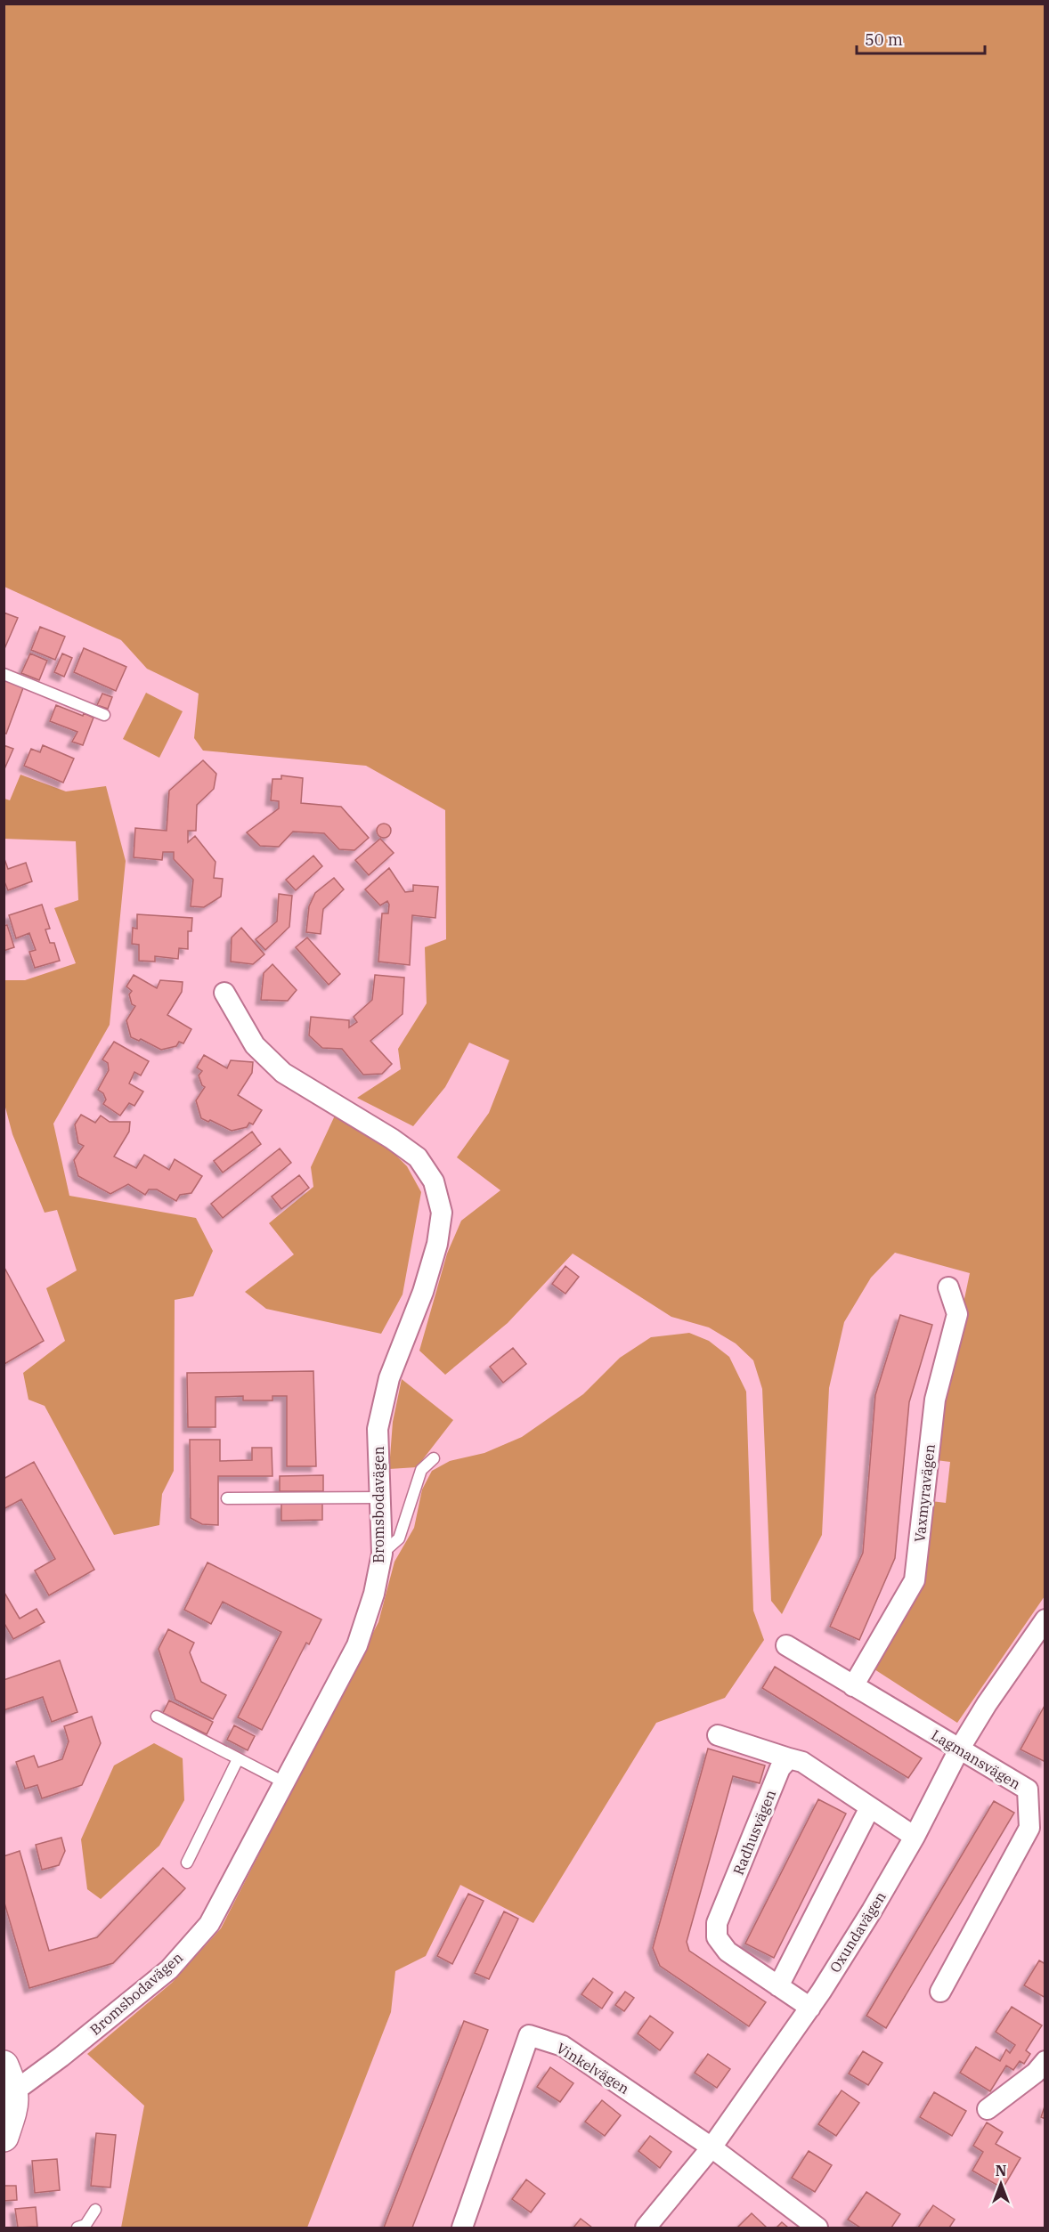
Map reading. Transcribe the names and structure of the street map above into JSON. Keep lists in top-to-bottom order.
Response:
{
  "streets": {
    "street": [
      "Vaxmyravägen",
      "Bromsbodavägen",
      "Lagmansvägen",
      "Radhusvägen",
      "Oxundavägen",
      "Vinkelvägen"
    ]
  },
  "crossings": [
    ["Vaxmyravägen", "Lagmansvägen"],
    ["Lagmansvägen", "Oxundavägen"],
    ["Radhusvägen", "Oxundavägen"],
    ["Oxundavägen", "Vinkelvägen"]
  ],
  "scale_bar": "50 m",
  "north": "top"
}
